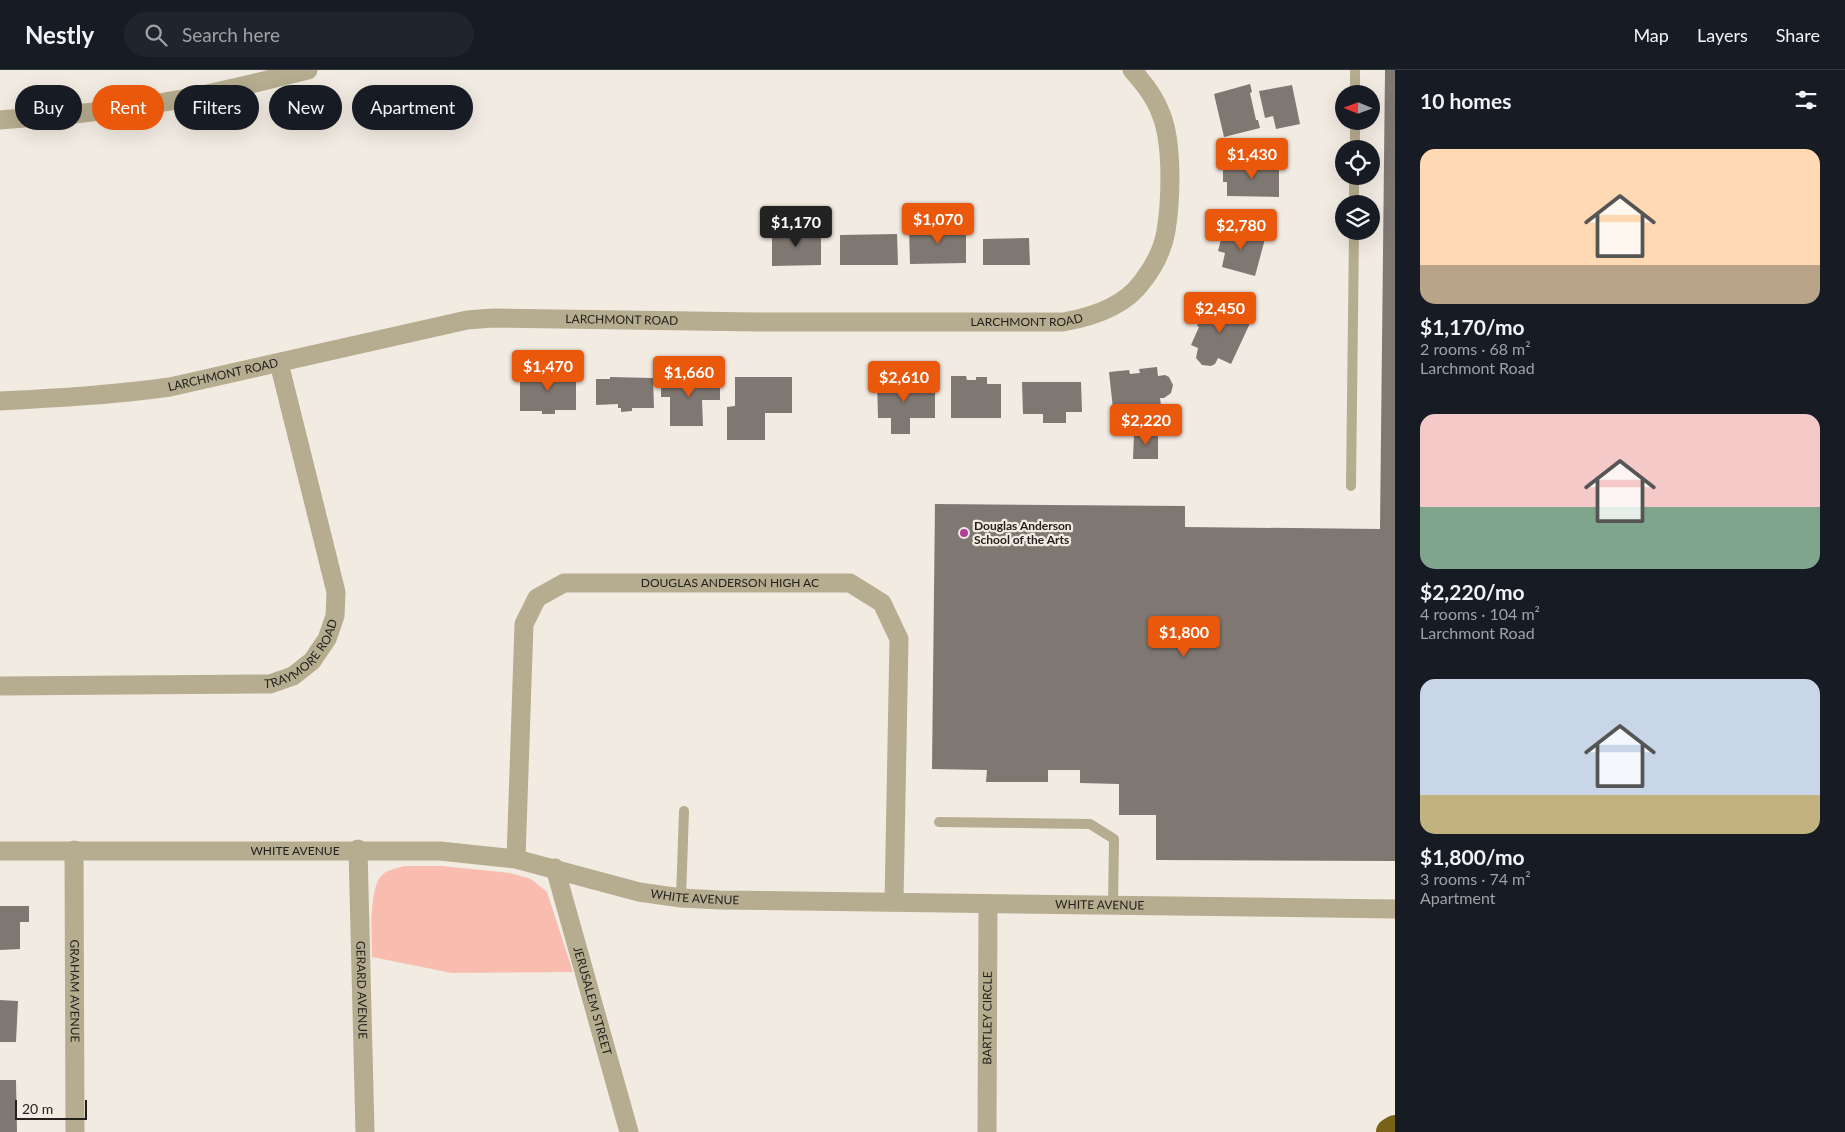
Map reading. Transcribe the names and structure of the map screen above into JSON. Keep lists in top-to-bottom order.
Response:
{
  "streets": {
    "street": [
      "LARCHMONT ROAD",
      "DOUGLAS ANDERSON HIGH AC",
      "TRAYMORE ROAD",
      "WHITE AVENUE",
      "GRAHAM AVENUE",
      "GERARD AVENUE",
      "JERUSALEM STREET",
      "BARTLEY CIRCLE"
    ]
  },
  "crossings": [
    ["LARCHMONT ROAD", "TRAYMORE ROAD"],
    ["DOUGLAS ANDERSON HIGH AC", "WHITE AVENUE"],
    ["WHITE AVENUE", "GRAHAM AVENUE"],
    ["WHITE AVENUE", "GERARD AVENUE"],
    ["WHITE AVENUE", "JERUSALEM STREET"],
    ["WHITE AVENUE", "BARTLEY CIRCLE"]
  ],
  "places": ["Douglas Anderson School of the Arts"],
  "scale_bar": "20 m",
  "north": "left",
  "page": {
    "header": "Nestly",
    "search": "Search here",
    "nav": ["Map", "Layers", "Share"],
    "heading": "10 homes",
    "chip": [
      "Buy",
      "Rent",
      "Filters",
      "New",
      "Apartment"
    ],
    "list": [
      {
        "name": "$1,170/mo",
        "note": "2 rooms · 68 m² · Larchmont Road"
      },
      {
        "name": "$2,220/mo",
        "note": "4 rooms · 104 m² · Larchmont Road"
      },
      {
        "name": "$1,800/mo",
        "note": "3 rooms · 74 m² · Apartment"
      }
    ],
    "price": [
      "$1,430",
      "$1,070",
      "$1,170",
      "$2,780",
      "$2,450",
      "$1,470",
      "$1,660",
      "$2,610",
      "$2,220",
      "$1,800"
    ],
    "scale": "20 m"
  }
}
